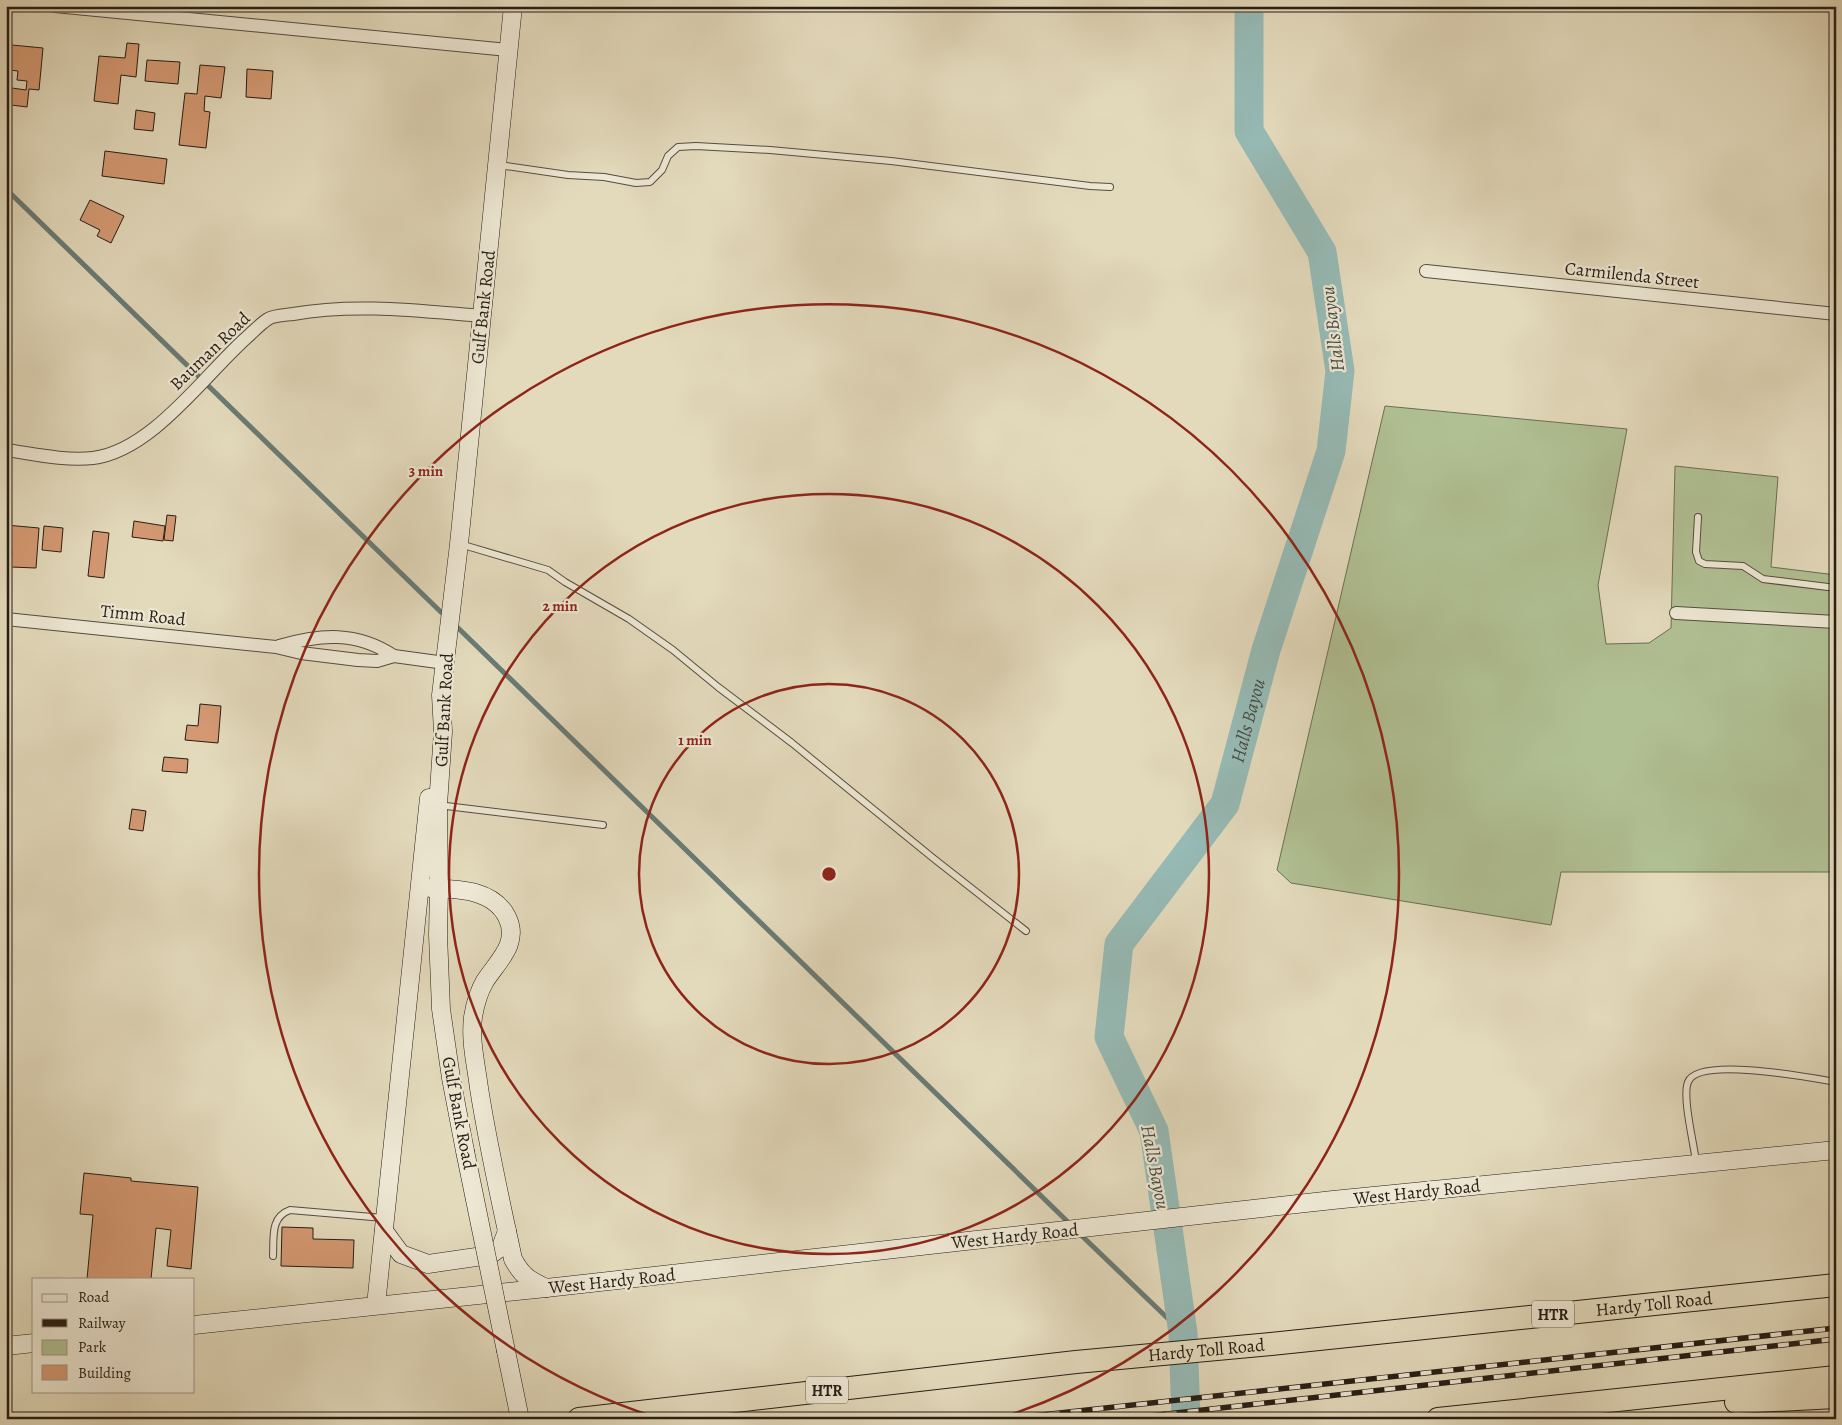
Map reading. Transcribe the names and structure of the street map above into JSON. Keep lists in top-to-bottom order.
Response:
{
  "streets": {
    "highway": ["Hardy Toll Road", "HTR"],
    "main road": ["Gulf Bank Road", "West Hardy Road"],
    "street": ["Carmilenda Street", "Bauman Road", "Timm Road"]
  },
  "crossings": [
    ["Gulf Bank Road", "Bauman Road"],
    ["Gulf Bank Road", "Timm Road"]
  ],
  "water": ["Halls Bayou"],
  "legend": [
    "Road",
    "Railway",
    "Park",
    "Building"
  ],
  "rings": ["3 min", "2 min", "1 min"]
}
